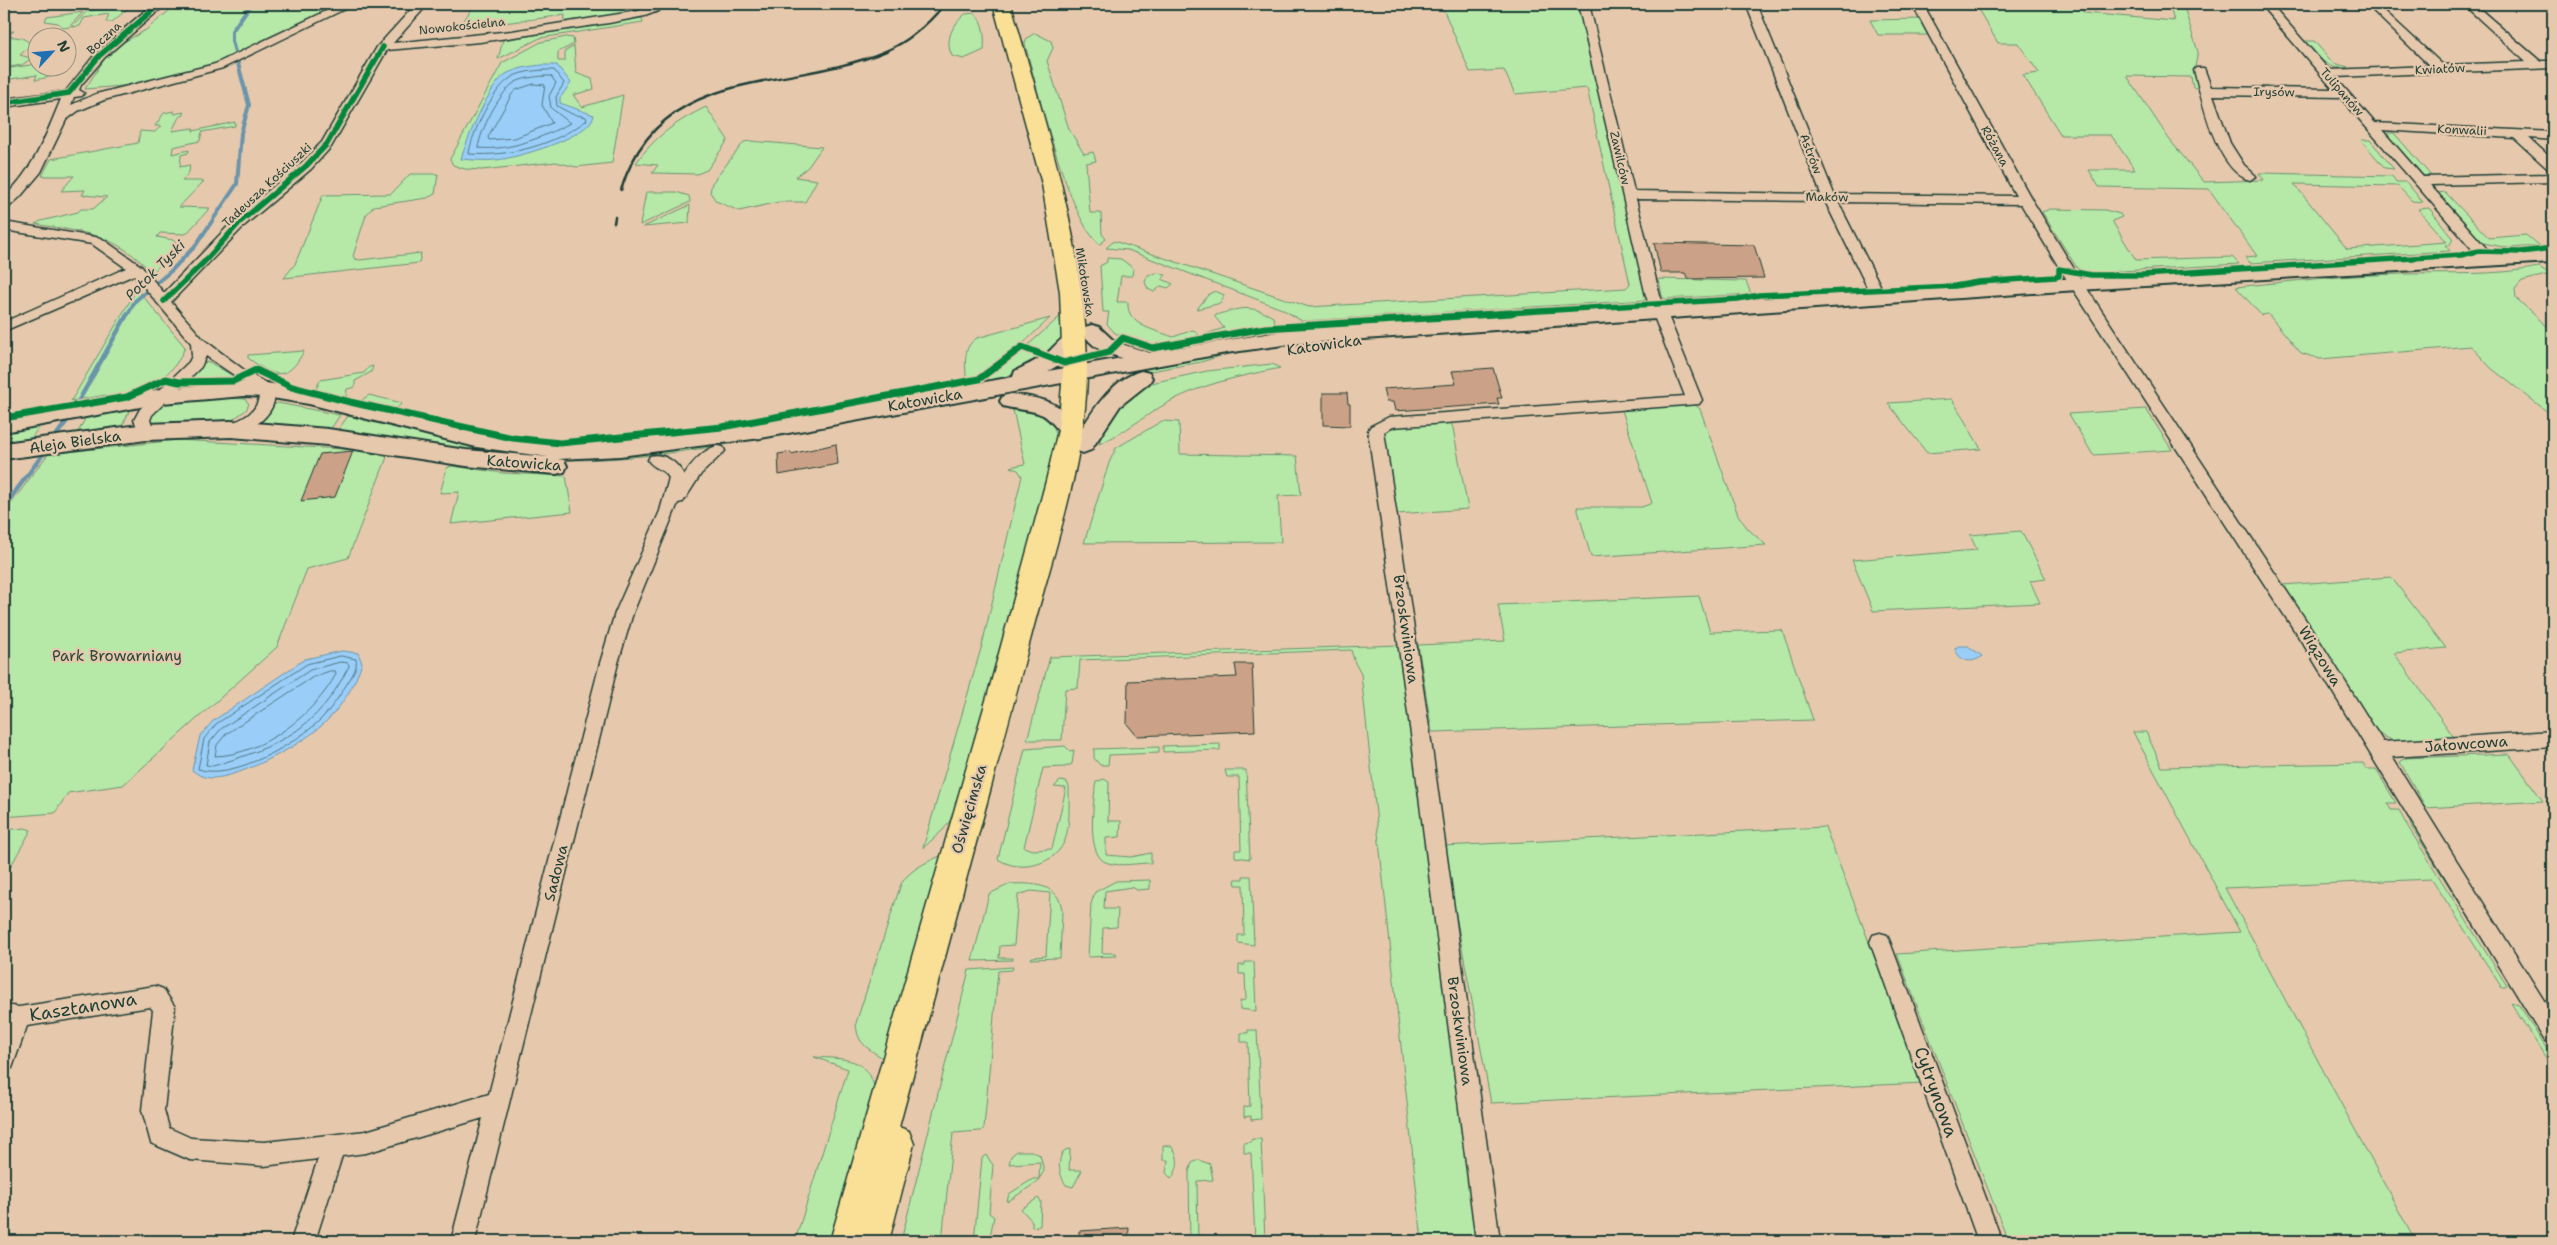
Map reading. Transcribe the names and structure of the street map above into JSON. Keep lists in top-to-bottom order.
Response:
{
  "streets": {
    "main road": [
      "Mikołowska",
      "Katowicka",
      "Aleja Bielska",
      "Oświęcimska"
    ],
    "street": [
      "Nowokościelna",
      "Boczna",
      "Kwiatów",
      "Irysów",
      "Tulipanów",
      "Konwalii",
      "Różana",
      "Astrów",
      "Zawilców",
      "Tadeusza Kościuszki",
      "Maków",
      "Brzoskwiniowa",
      "Wiązowa",
      "Jałowcowa",
      "Sadowa",
      "Kasztanowa",
      "Cytrynowa"
    ]
  },
  "crossings": [
    ["Nowokościelna", "Tadeusza Kościuszki"],
    ["Kwiatów", "Tulipanów"],
    ["Irysów", "Tulipanów"],
    ["Tulipanów", "Konwalii"],
    ["Tulipanów", "Katowicka"],
    ["Różana", "Maków"],
    ["Różana", "Katowicka"],
    ["Różana", "Wiązowa"],
    ["Astrów", "Maków"],
    ["Astrów", "Katowicka"],
    ["Zawilców", "Maków"],
    ["Zawilców", "Katowicka"],
    ["Zawilców", "Brzoskwiniowa"],
    ["Mikołowska", "Katowicka"],
    ["Mikołowska", "Oświęcimska"],
    ["Katowicka", "Aleja Bielska"],
    ["Katowicka", "Brzoskwiniowa"],
    ["Katowicka", "Wiązowa"],
    ["Katowicka", "Oświęcimska"],
    ["Katowicka", "Sadowa"],
    ["Wiązowa", "Jałowcowa"],
    ["Sadowa", "Kasztanowa"]
  ],
  "water": ["Potok Tyski"],
  "parks": ["Park Browarniany"],
  "north": "top right"
}
